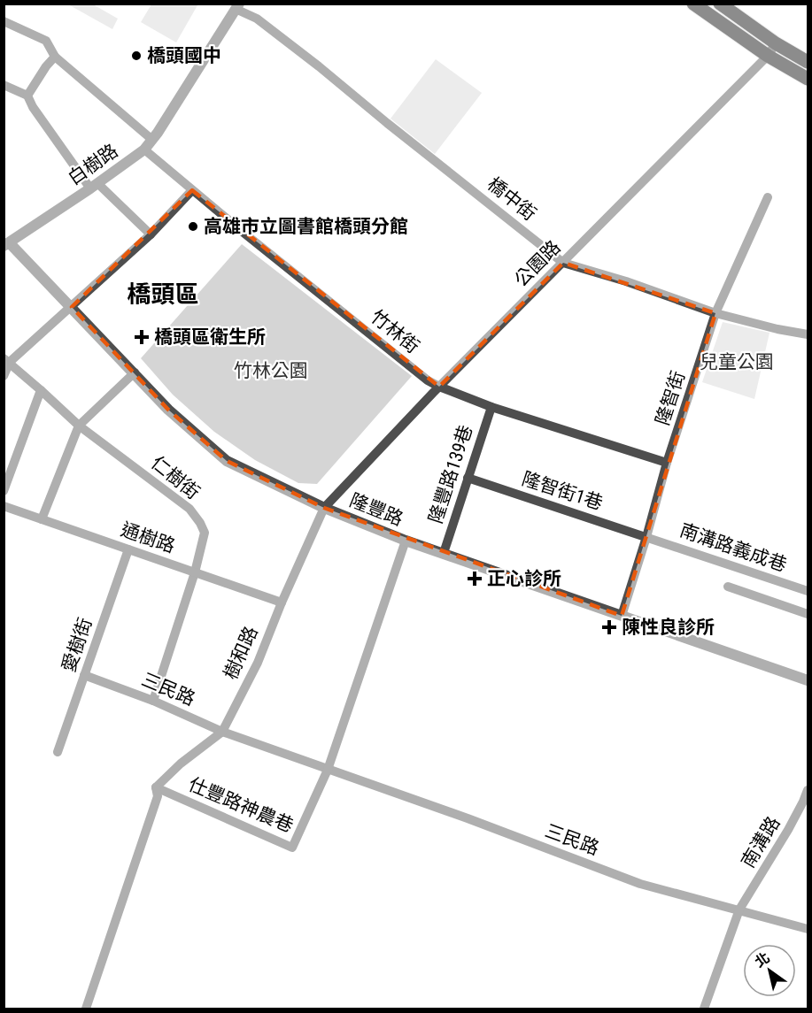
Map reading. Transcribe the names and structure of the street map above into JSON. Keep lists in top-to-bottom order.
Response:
{
  "streets": {
    "street": [
      "白樹路",
      "橋中街",
      "公園路",
      "竹林街",
      "隆智街",
      "隆豐路139巷",
      "仁樹街",
      "隆智街1巷",
      "隆豐路",
      "通樹路",
      "南溝路義成巷",
      "愛樹街",
      "樹和路",
      "三民路",
      "仕豐路神農巷",
      "南溝路"
    ]
  },
  "crossings": [
    ["白樹路", "橋中街"],
    ["白樹路", "竹林街"],
    ["白樹路", "隆豐路"],
    ["橋中街", "公園路"],
    ["橋中街", "隆智街"],
    ["公園路", "竹林街"],
    ["公園路", "隆豐路"],
    ["公園路", "樹和路"],
    ["竹林街", "隆智街"],
    ["竹林街", "隆豐路139巷"],
    ["隆智街", "隆智街1巷"],
    ["隆智街", "隆豐路"],
    ["隆智街", "南溝路義成巷"],
    ["隆豐路139巷", "隆智街1巷"],
    ["隆豐路139巷", "隆豐路"],
    ["仁樹街", "通樹路"],
    ["仁樹街", "三民路"],
    ["隆智街1巷", "南溝路義成巷"],
    ["隆豐路", "樹和路"],
    ["通樹路", "愛樹街"],
    ["通樹路", "樹和路"],
    ["愛樹街", "三民路"],
    ["樹和路", "三民路"],
    ["樹和路", "仕豐路神農巷"],
    ["三民路", "仕豐路神農巷"],
    ["三民路", "南溝路"]
  ],
  "districts": ["橋頭區"],
  "parks": ["兒童公園", "竹林公園"],
  "places": {
    "other": ["橋頭國中", "高雄市立圖書館橋頭分館"],
    "health": ["橋頭區衛生所", "正心診所", "陳性良診所"]
  },
  "north": "top left"
}
